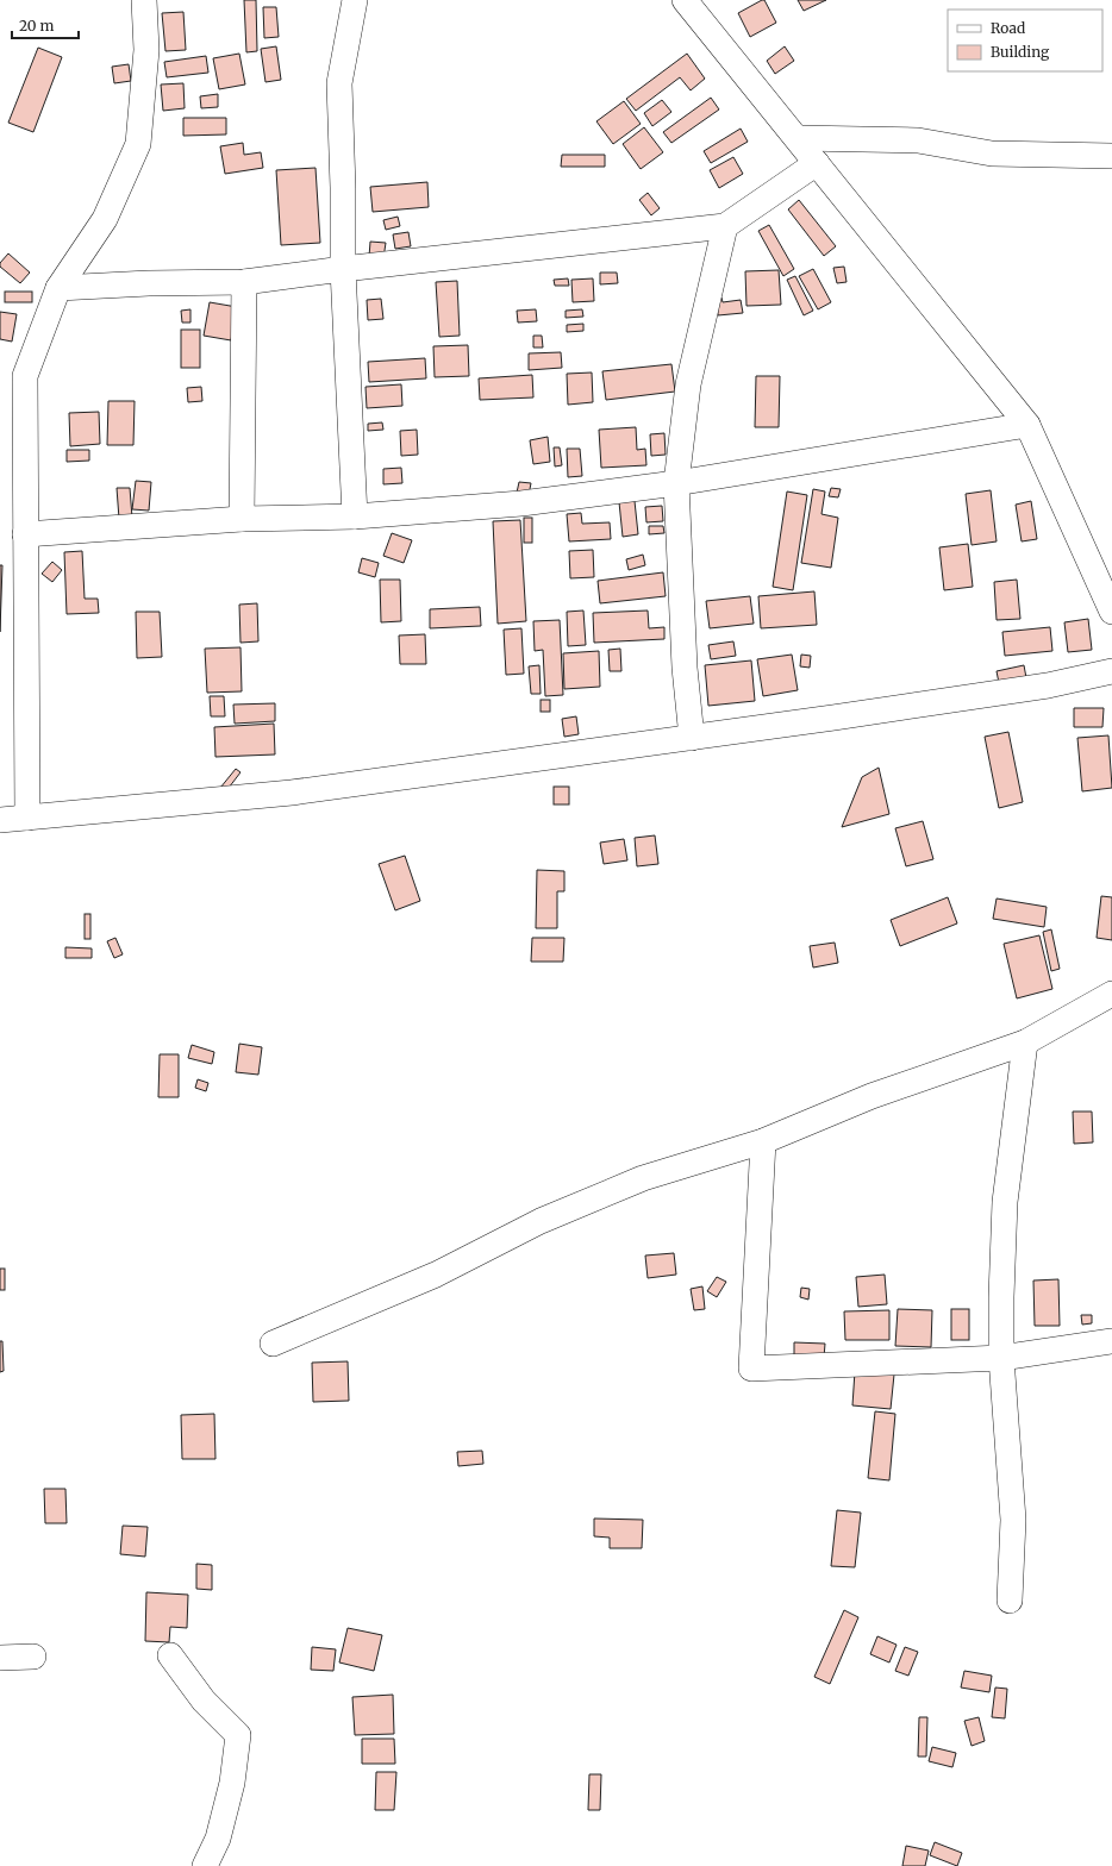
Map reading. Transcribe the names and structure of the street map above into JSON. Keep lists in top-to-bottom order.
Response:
{
  "legend": ["Road", "Building"],
  "scale_bar": "20 m"
}
